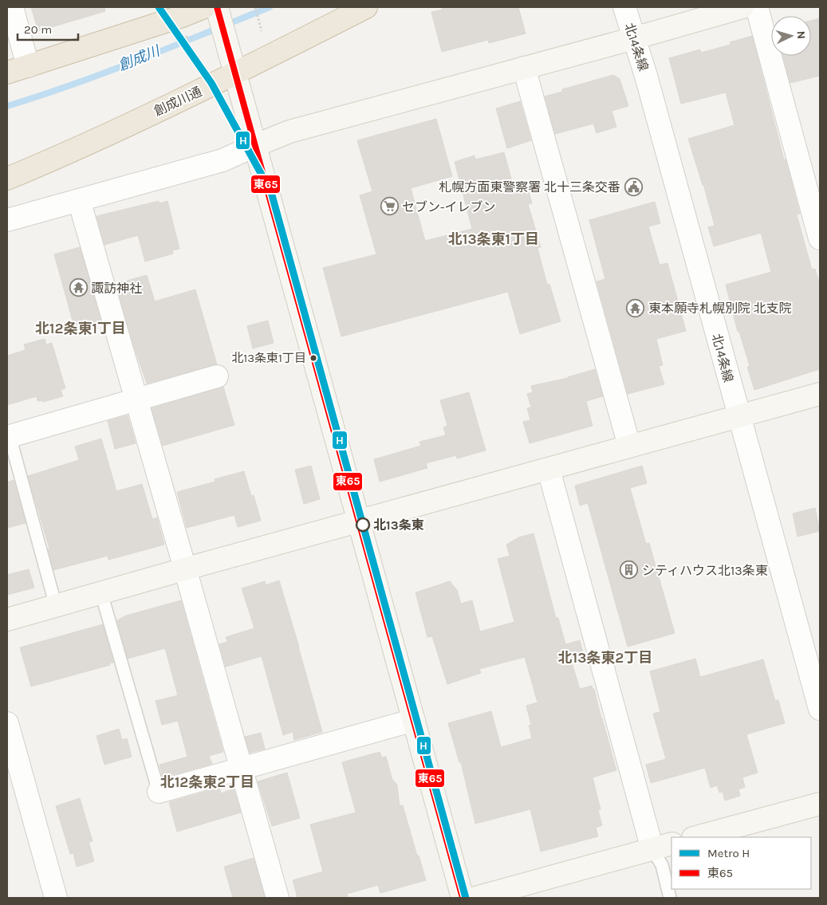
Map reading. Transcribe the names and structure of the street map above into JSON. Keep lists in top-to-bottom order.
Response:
{
  "streets": {
    "highway": ["創成川通"],
    "street": ["北14条線"]
  },
  "districts": [
    "北13条東1丁目",
    "北12条東1丁目",
    "北13条東2丁目",
    "北12条東2丁目"
  ],
  "water": ["創成川"],
  "places": {
    "public building": ["札幌方面東警察署 北十三条交番"],
    "supermarket": ["セブン-イレブン"],
    "temple": ["諏訪神社", "東本願寺札幌別院 北支院"],
    "other": ["北13条東1丁目", "北13条東"],
    "building": ["シティハウス北13条東"]
  },
  "lines": ["metro line H", "transit line 東65"],
  "legend": ["Metro H", "東65"],
  "scale_bar": "20 m",
  "north": "right"
}
